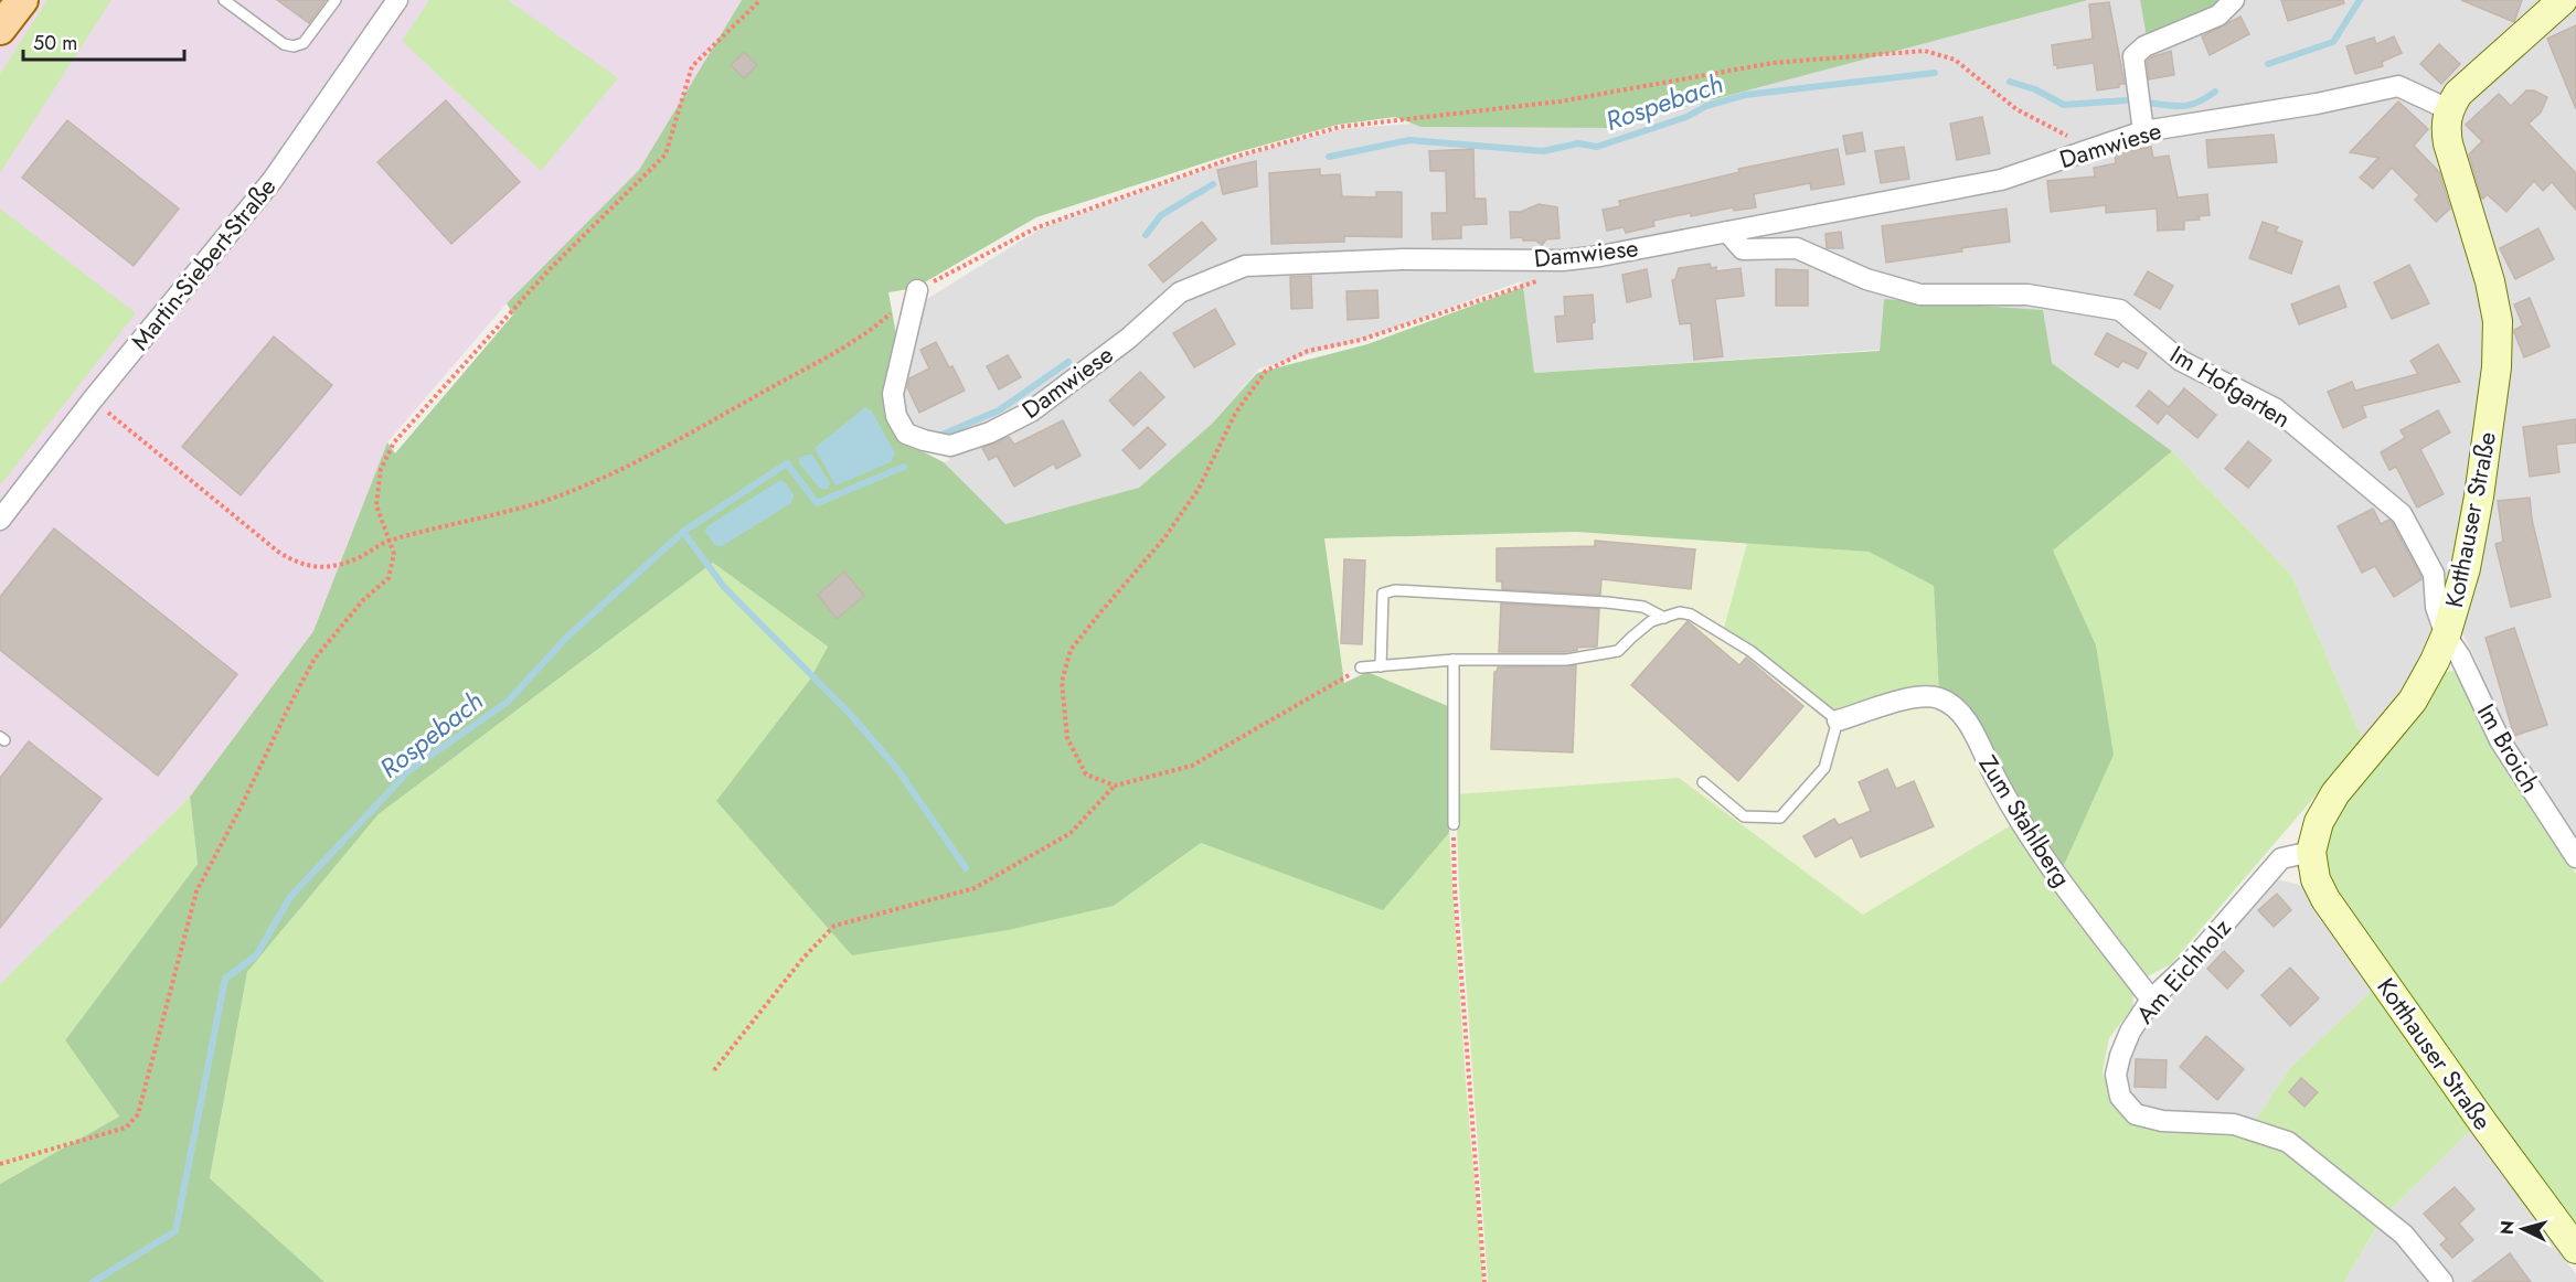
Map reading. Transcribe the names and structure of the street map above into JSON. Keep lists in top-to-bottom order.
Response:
{
  "streets": {
    "street": [
      "Damwiese",
      "Martin-Siebert-Straße",
      "Im Hofgarten",
      "Kotthauser Straße",
      "Im Broich",
      "Zum Stahlberg",
      "Am Eichholz"
    ]
  },
  "crossings": [
    ["Damwiese", "Im Hofgarten"],
    ["Damwiese", "Kotthauser Straße"],
    ["Im Hofgarten", "Kotthauser Straße"],
    ["Im Hofgarten", "Im Broich"],
    ["Kotthauser Straße", "Im Broich"],
    ["Kotthauser Straße", "Am Eichholz"],
    ["Zum Stahlberg", "Am Eichholz"]
  ],
  "water": ["Rospebach"],
  "scale_bar": "50 m",
  "north": "left"
}
